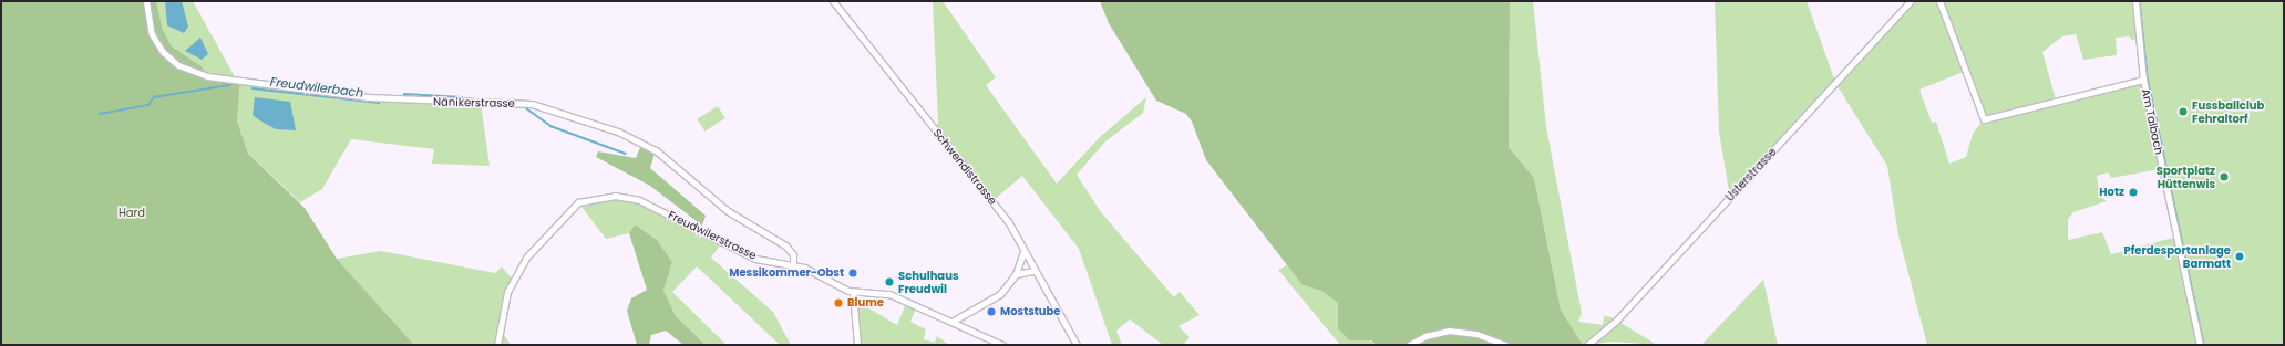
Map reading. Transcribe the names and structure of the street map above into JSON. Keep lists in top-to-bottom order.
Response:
{
  "streets": {
    "street": [
      "Nänikerstrasse",
      "Am Talbach",
      "Schwendistrasse",
      "Usterstrasse",
      "Freudwilerstrasse"
    ]
  },
  "crossings": [
    ["Nänikerstrasse", "Freudwilerstrasse"]
  ],
  "water": ["Freudwilerbach"],
  "parks": ["Hard"],
  "places": [
    "Fussballclub Fehraltorf",
    "Sportplatz Hüttenwis",
    "Hotz",
    "Pferdesportanlage Barmatt",
    "Messikommer-Obst",
    "Schulhaus Freudwil",
    "Blume",
    "Moststube"
  ]
}
